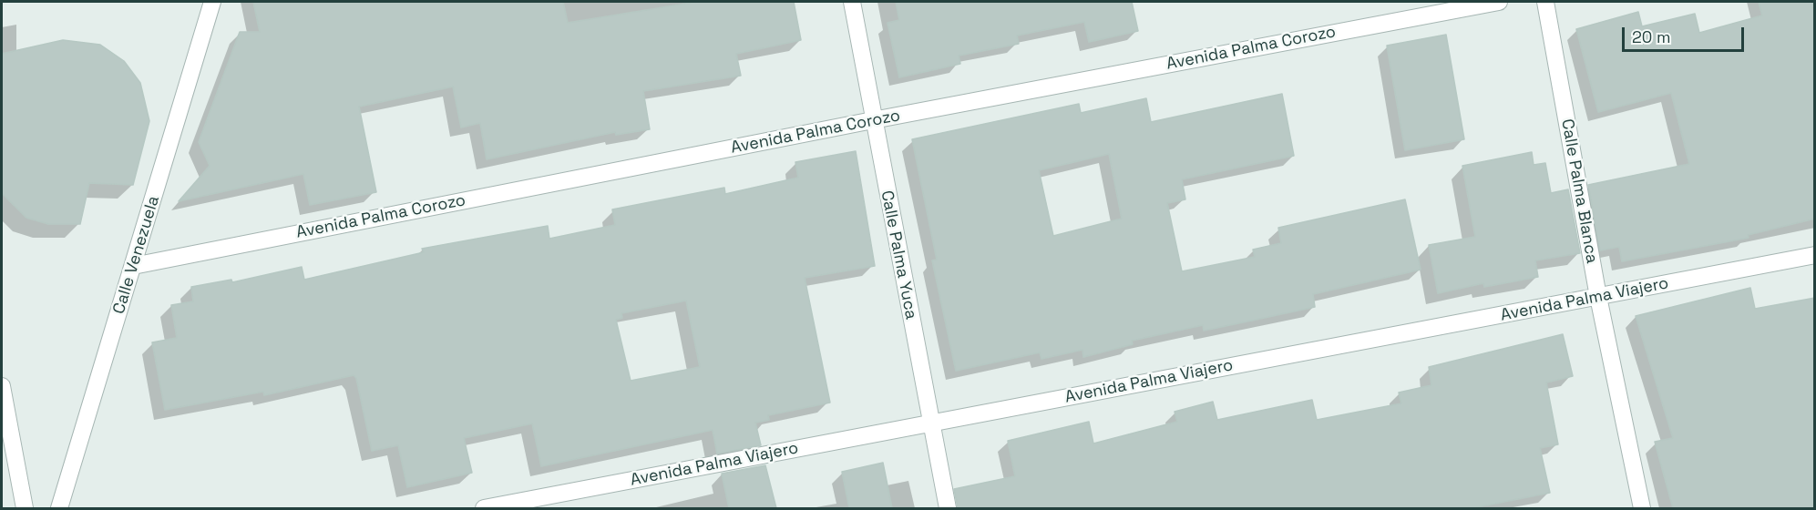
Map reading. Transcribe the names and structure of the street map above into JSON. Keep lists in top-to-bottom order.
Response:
{
  "streets": {
    "street": [
      "Avenida Palma Corozo",
      "Calle Palma Blanca",
      "Calle Venezuela",
      "Calle Palma Yuca",
      "Avenida Palma Viajero"
    ]
  },
  "crossings": [
    ["Avenida Palma Corozo", "Calle Venezuela"],
    ["Avenida Palma Corozo", "Calle Palma Yuca"],
    ["Calle Palma Blanca", "Avenida Palma Viajero"],
    ["Calle Palma Yuca", "Avenida Palma Viajero"]
  ],
  "scale_bar": "20 m"
}
